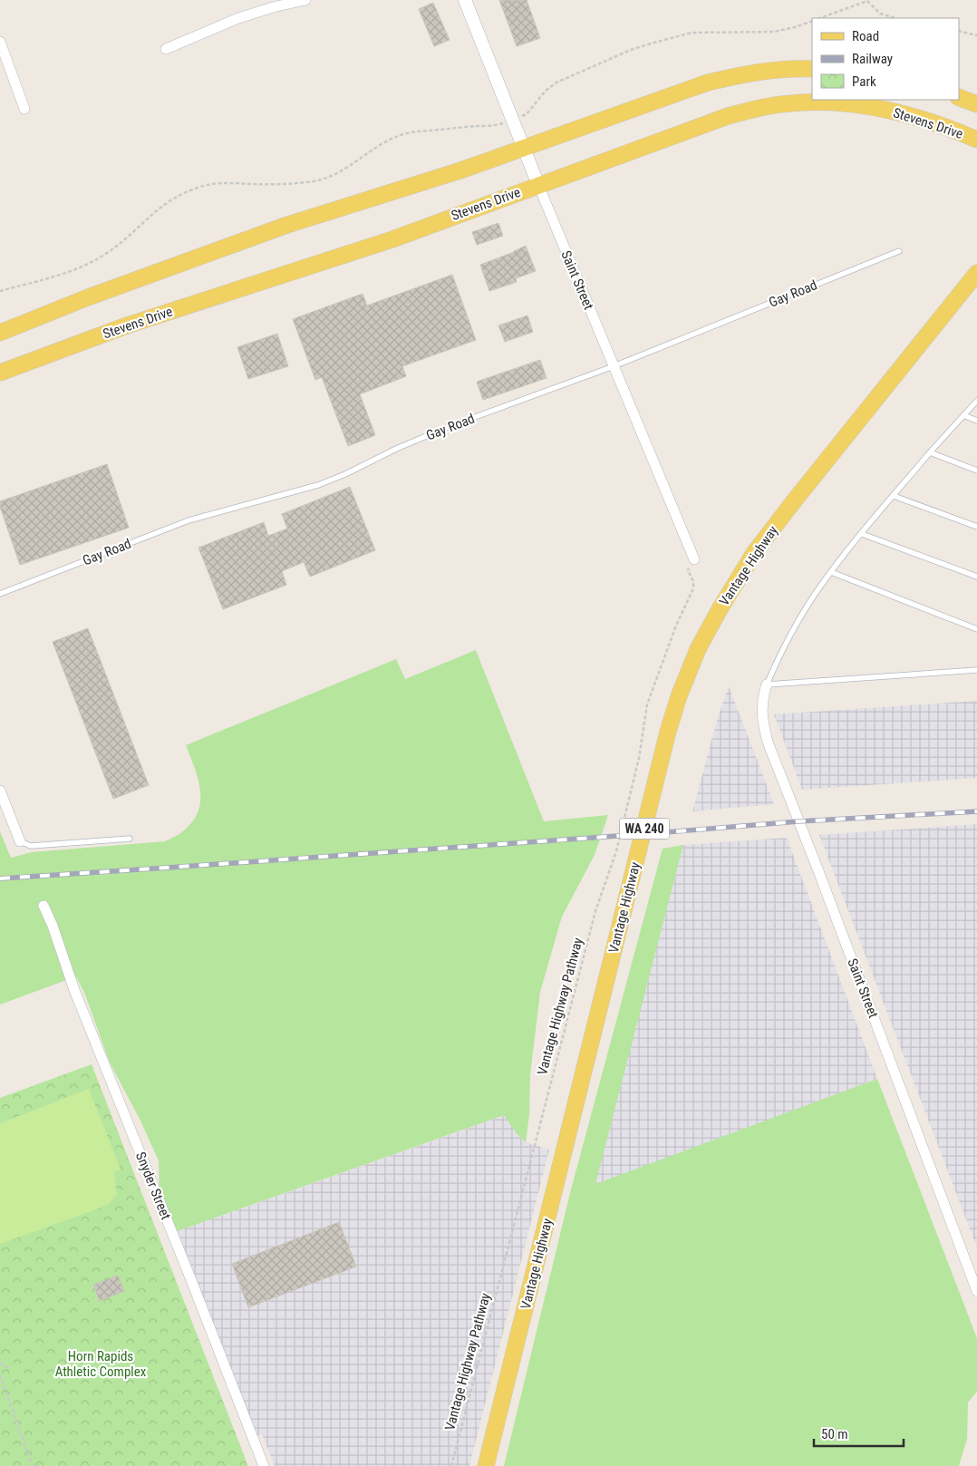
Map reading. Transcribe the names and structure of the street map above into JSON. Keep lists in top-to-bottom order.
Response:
{
  "streets": {
    "main road": ["Stevens Drive", "Vantage Highway", "WA 240"],
    "street": ["Saint Street", "Snyder Street"],
    "lane": ["Gay Road"],
    "path": ["Vantage Highway Pathway"]
  },
  "crossings": [
    ["Stevens Drive", "Saint Street"],
    ["Saint Street", "Gay Road"],
    ["Saint Street", "Vantage Highway Pathway"]
  ],
  "parks": ["Horn Rapids Athletic Complex"],
  "legend": ["Road", "Railway", "Park"],
  "scale_bar": "50 m"
}
